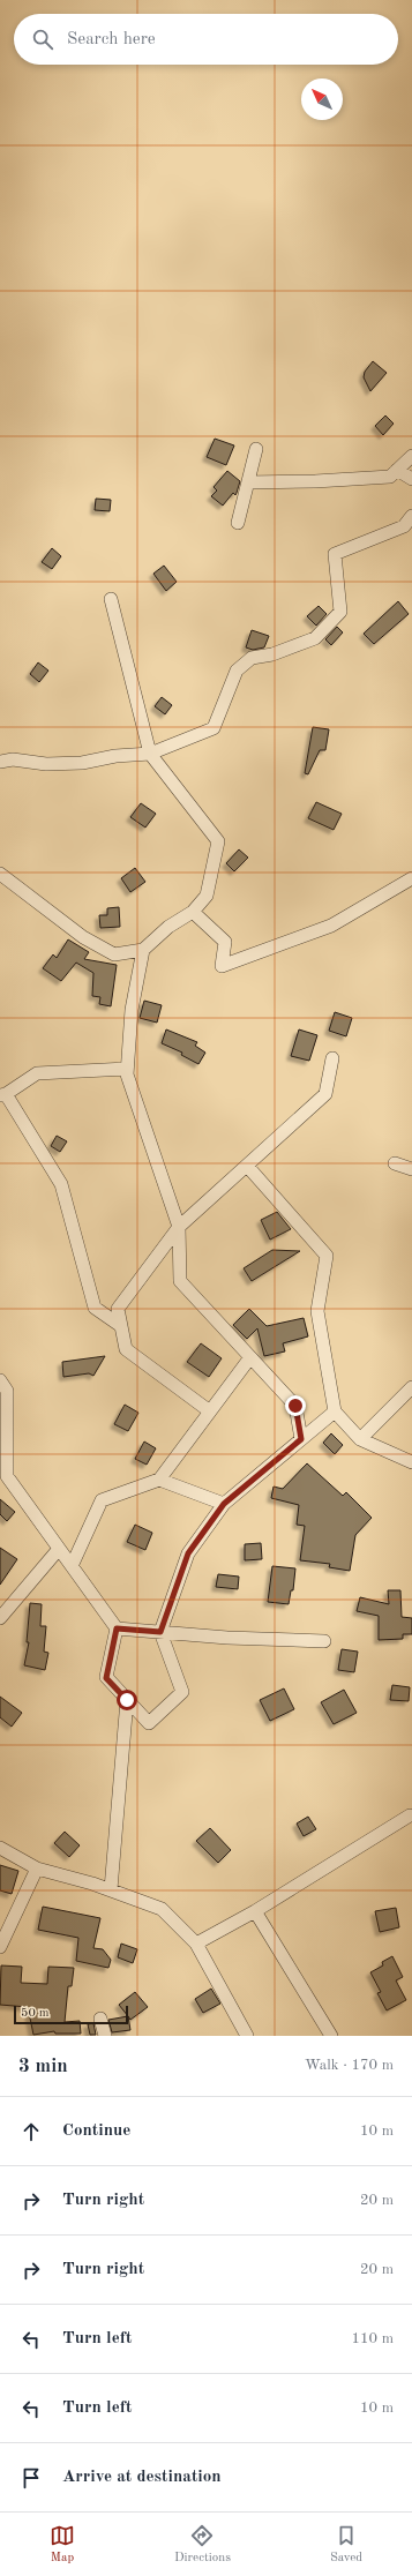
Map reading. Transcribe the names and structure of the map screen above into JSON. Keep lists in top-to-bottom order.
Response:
{
  "scale_bar": "50 m",
  "north": "top left",
  "page": {
    "search": "Search here",
    "scale": "50 m",
    "heading": ["3 min", "Walk · 170 m"],
    "list": [
      ["Continue", "10 m"],
      ["Turn right", "20 m"],
      ["Turn right", "20 m"],
      ["Turn left", "110 m"],
      ["Turn left", "10 m"],
      "Arrive at destination"
    ],
    "nav": ["Map", "Directions", "Saved"]
  }
}
